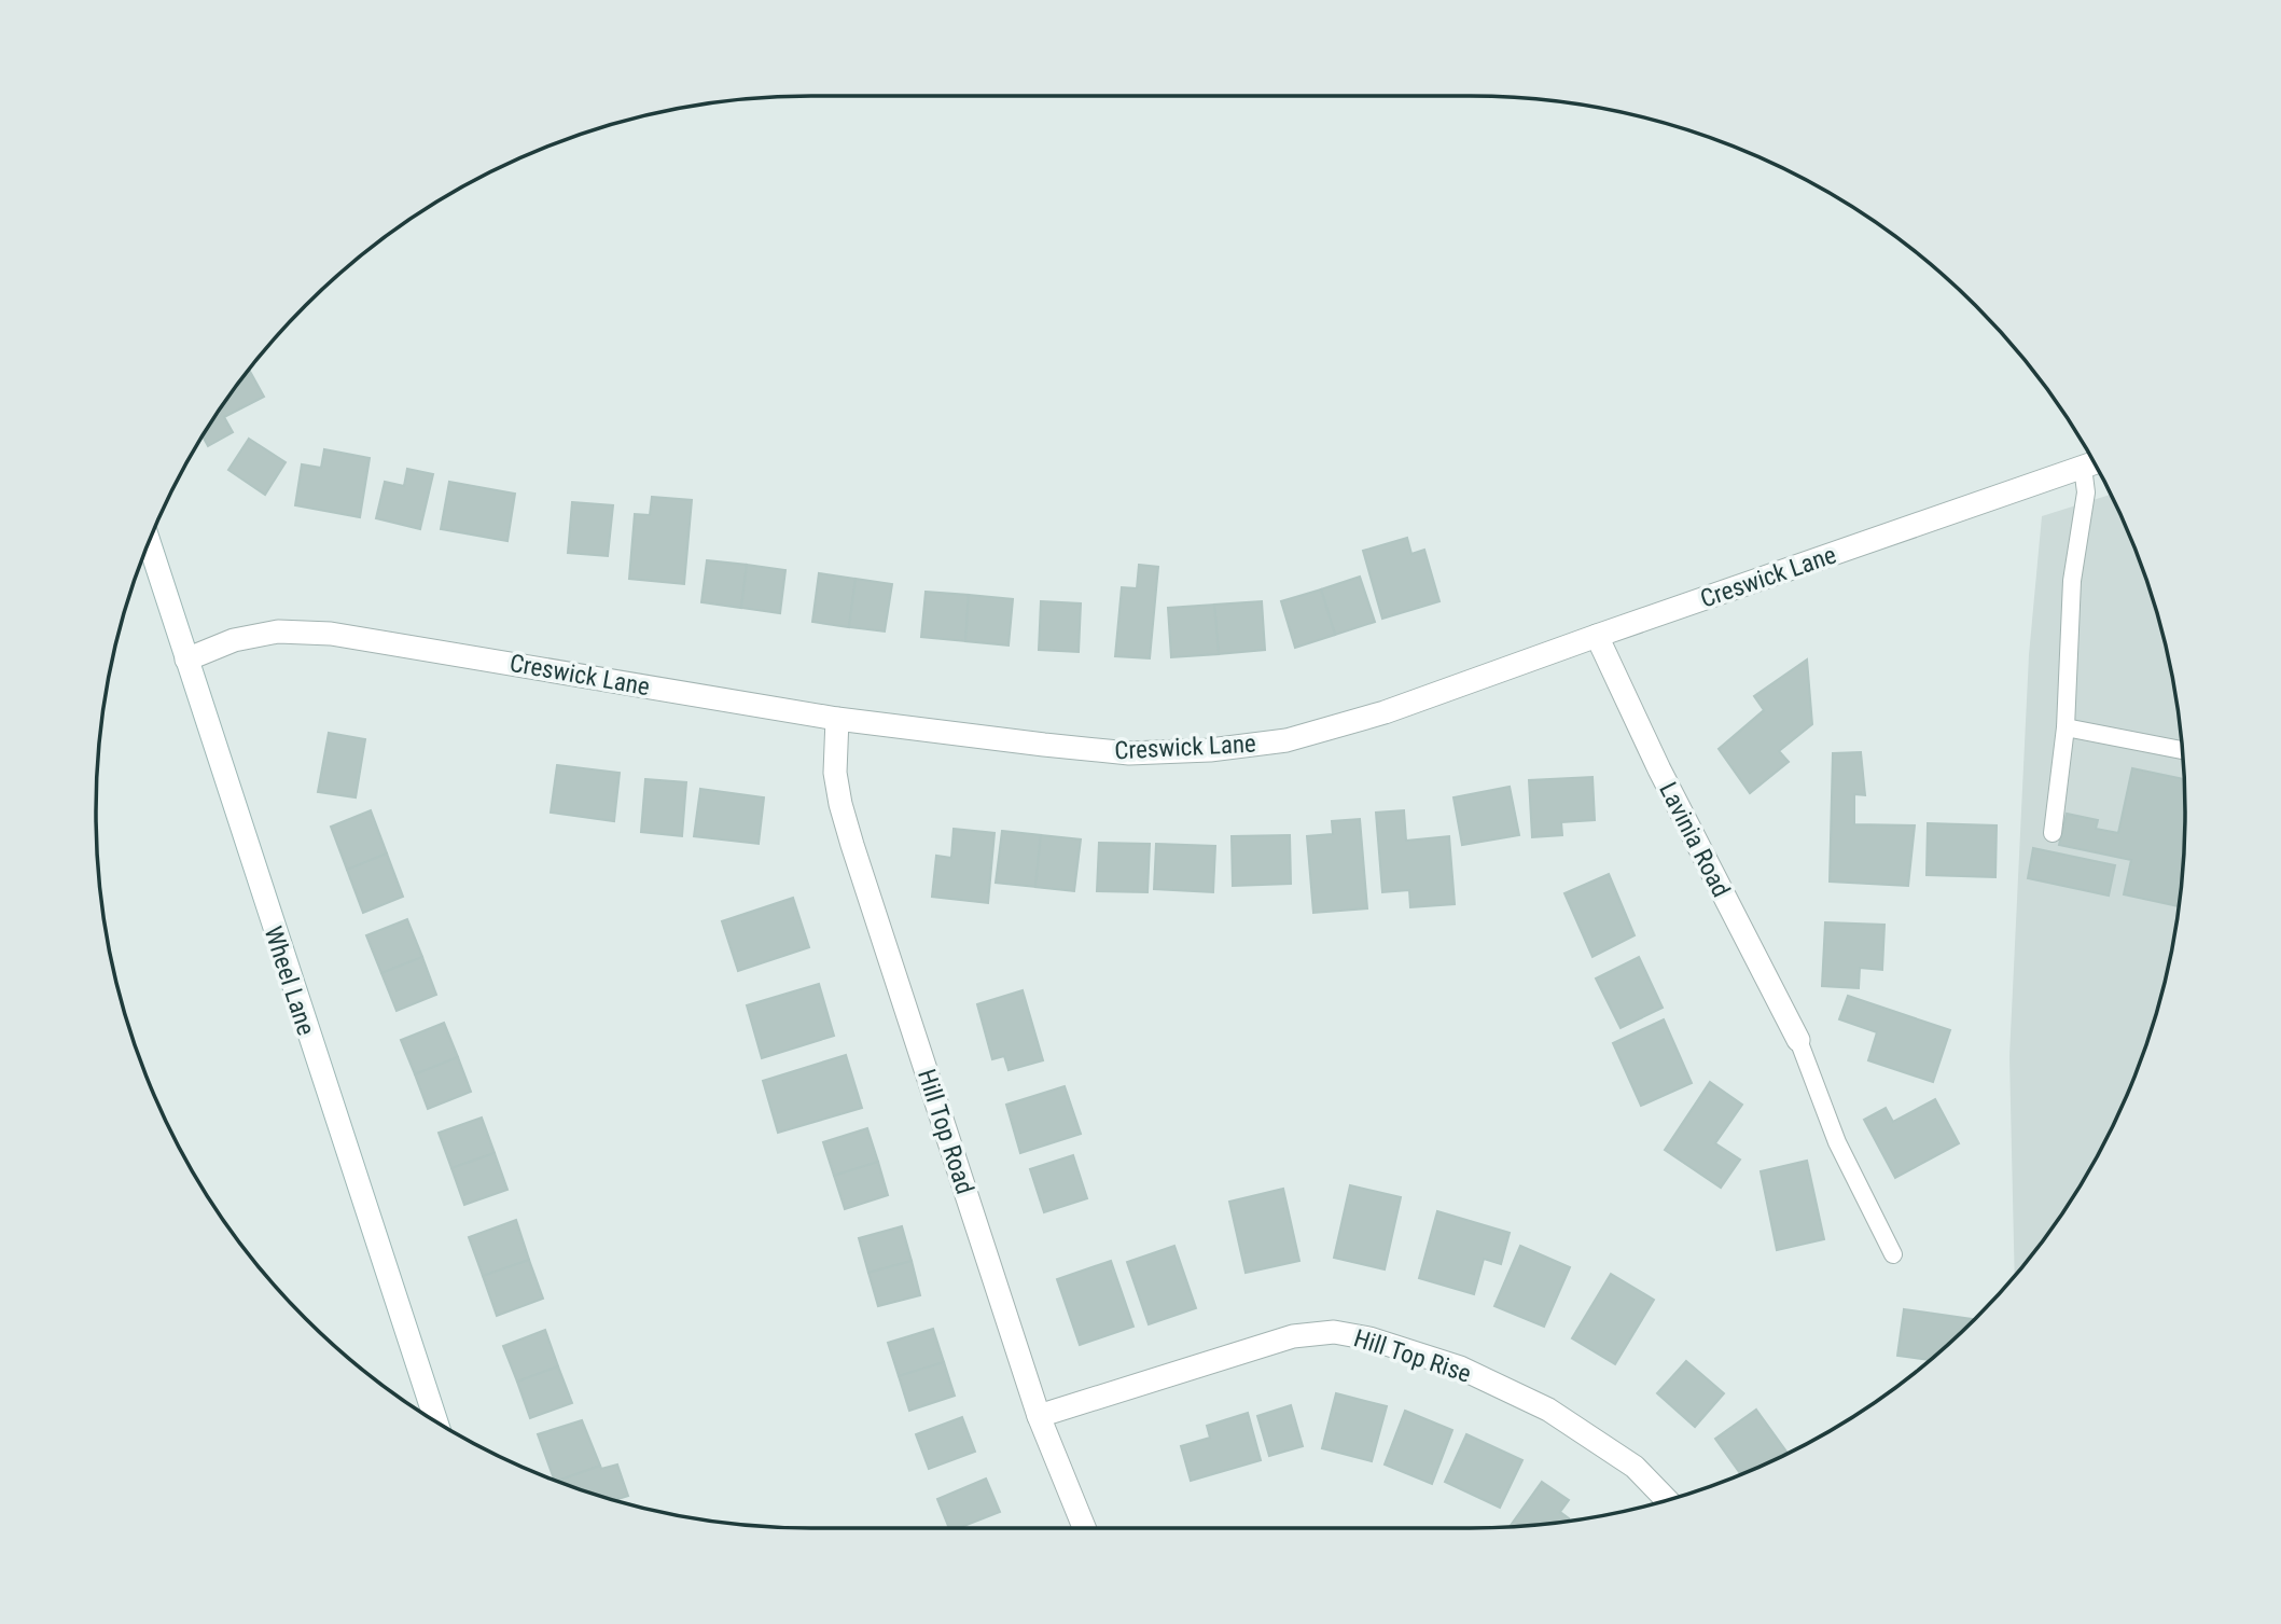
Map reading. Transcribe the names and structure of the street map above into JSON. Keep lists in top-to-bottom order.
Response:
{
  "streets": {
    "street": [
      "Creswick Lane",
      "Lavinia Road",
      "Wheel Lane",
      "Hill Top Road",
      "Hill Top Rise"
    ]
  },
  "crossings": [
    ["Creswick Lane", "Lavinia Road"],
    ["Creswick Lane", "Wheel Lane"],
    ["Creswick Lane", "Hill Top Road"],
    ["Hill Top Road", "Hill Top Rise"]
  ]
}
